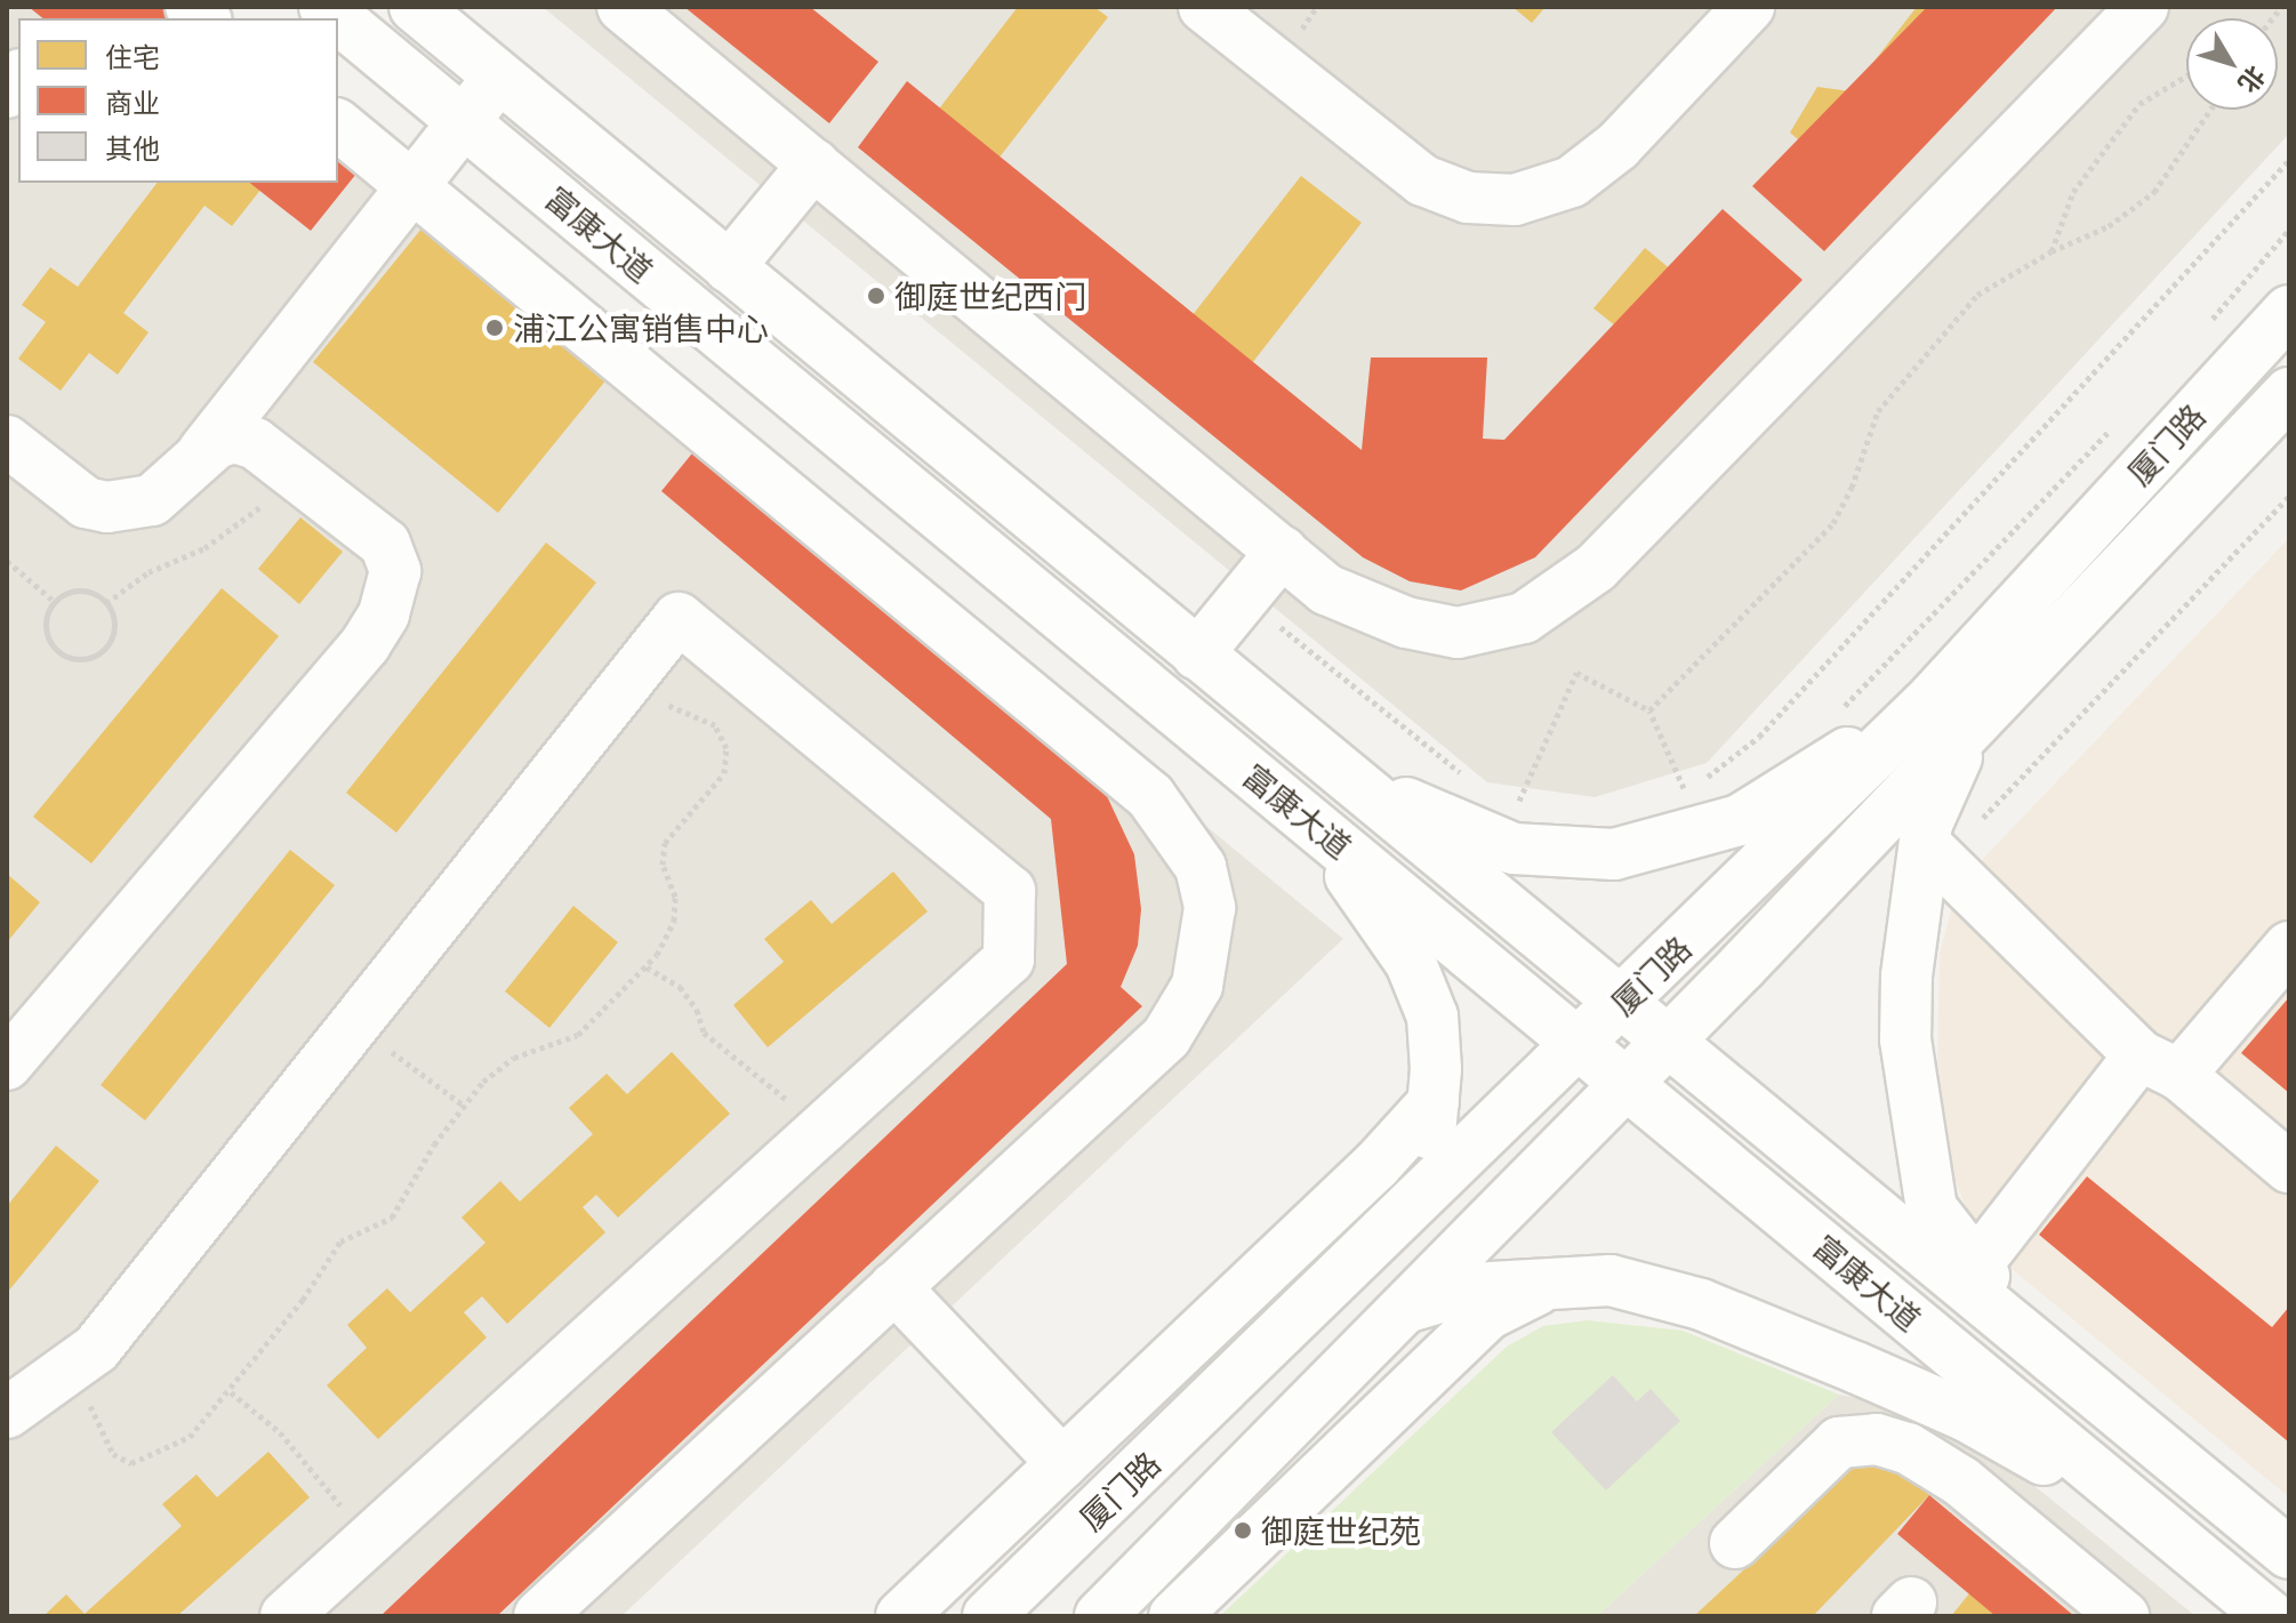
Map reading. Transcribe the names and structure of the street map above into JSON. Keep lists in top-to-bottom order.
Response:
{
  "streets": {
    "street": ["富康大道", "厦门路"]
  },
  "crossings": [
    ["富康大道", "厦门路"]
  ],
  "places": ["御庭世纪西门", "浦江公寓销售中心", "御庭世纪苑"],
  "legend": ["住宅", "商业", "其他"],
  "north": "bottom right"
}
